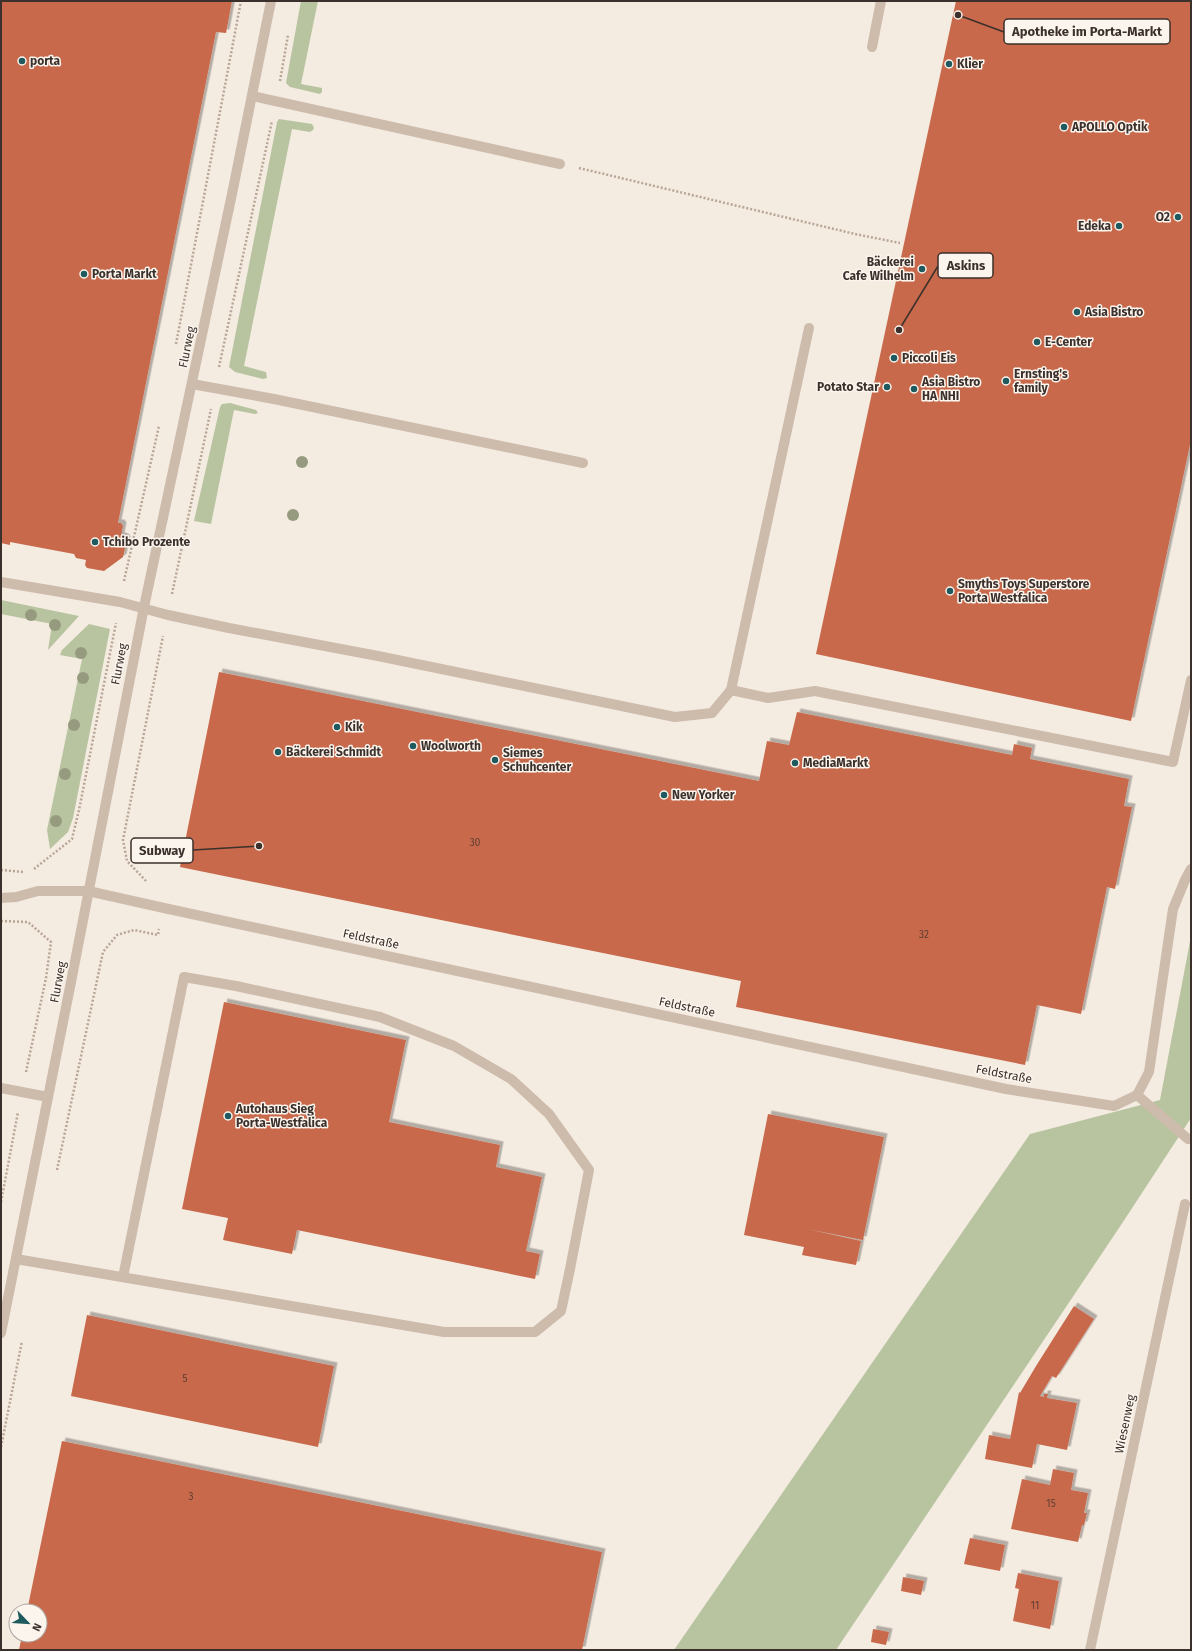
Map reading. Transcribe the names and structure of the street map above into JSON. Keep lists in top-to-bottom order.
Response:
{
  "streets": {
    "street": ["Flurweg", "Feldstraße", "Wiesenweg"]
  },
  "crossings": [
    ["Flurweg", "Feldstraße"]
  ],
  "places": [
    "Apotheke im Porta-Markt",
    "porta",
    "Klier",
    "APOLLO Optik",
    "O2",
    "Edeka",
    "Bäckerei Cafe Wilhelm",
    "Porta Markt",
    "Asia Bistro",
    "Askins",
    "E-Center",
    "Piccoli Eis",
    "Ernsting's family",
    "Potato Star",
    "Asia Bistro HA NHI",
    "Tchibo Prozente",
    "Smyths Toys Superstore Porta Westfalica",
    "Kik",
    "Woolworth",
    "Bäckerei Schmidt",
    "Siemes Schuhcenter",
    "MediaMarkt",
    "New Yorker",
    "Subway",
    "Autohaus Sieg Porta-Westfalica"
  ],
  "house_numbers": [
    "30",
    "32",
    "5",
    "3",
    "15",
    "11"
  ],
  "north": "bottom right"
}
